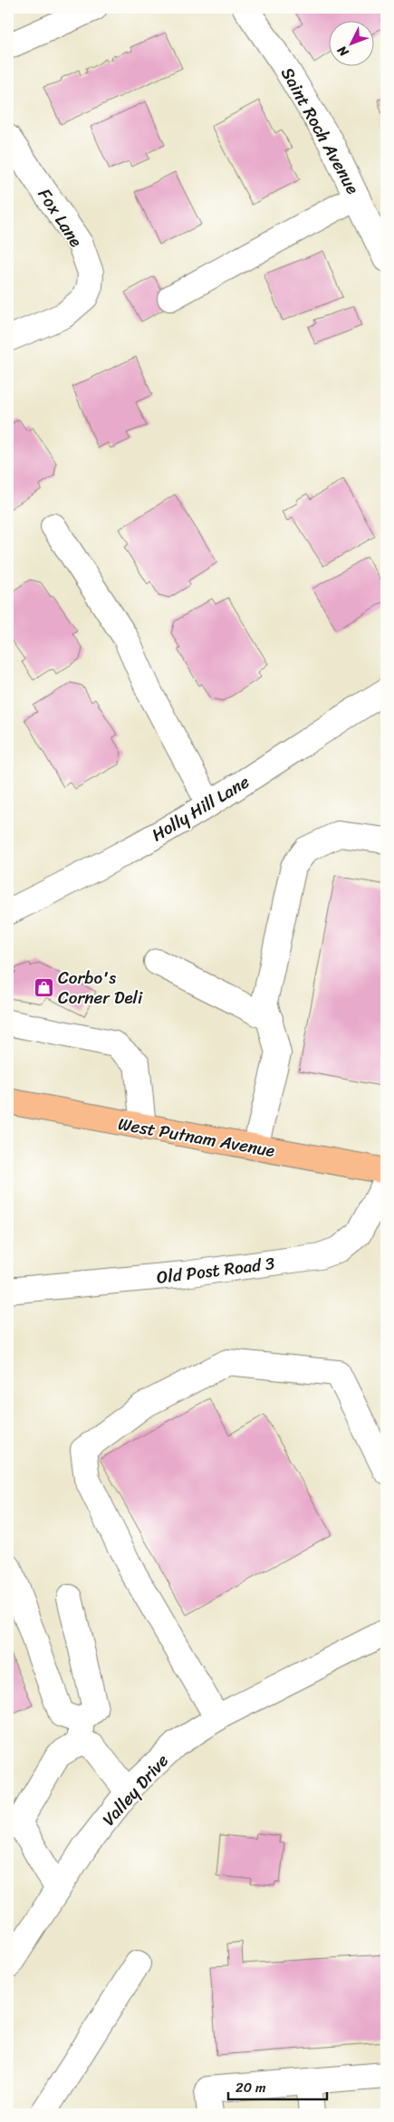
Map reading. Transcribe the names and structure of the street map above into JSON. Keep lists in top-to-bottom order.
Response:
{
  "streets": {
    "main road": ["West Putnam Avenue"],
    "street": [
      "Saint Roch Avenue",
      "Fox Lane",
      "Holly Hill Lane",
      "Old Post Road 3",
      "Valley Drive"
    ]
  },
  "places": {
    "shop": ["Corbo's Corner Deli"]
  },
  "scale_bar": "20 m",
  "north": "bottom left"
}
